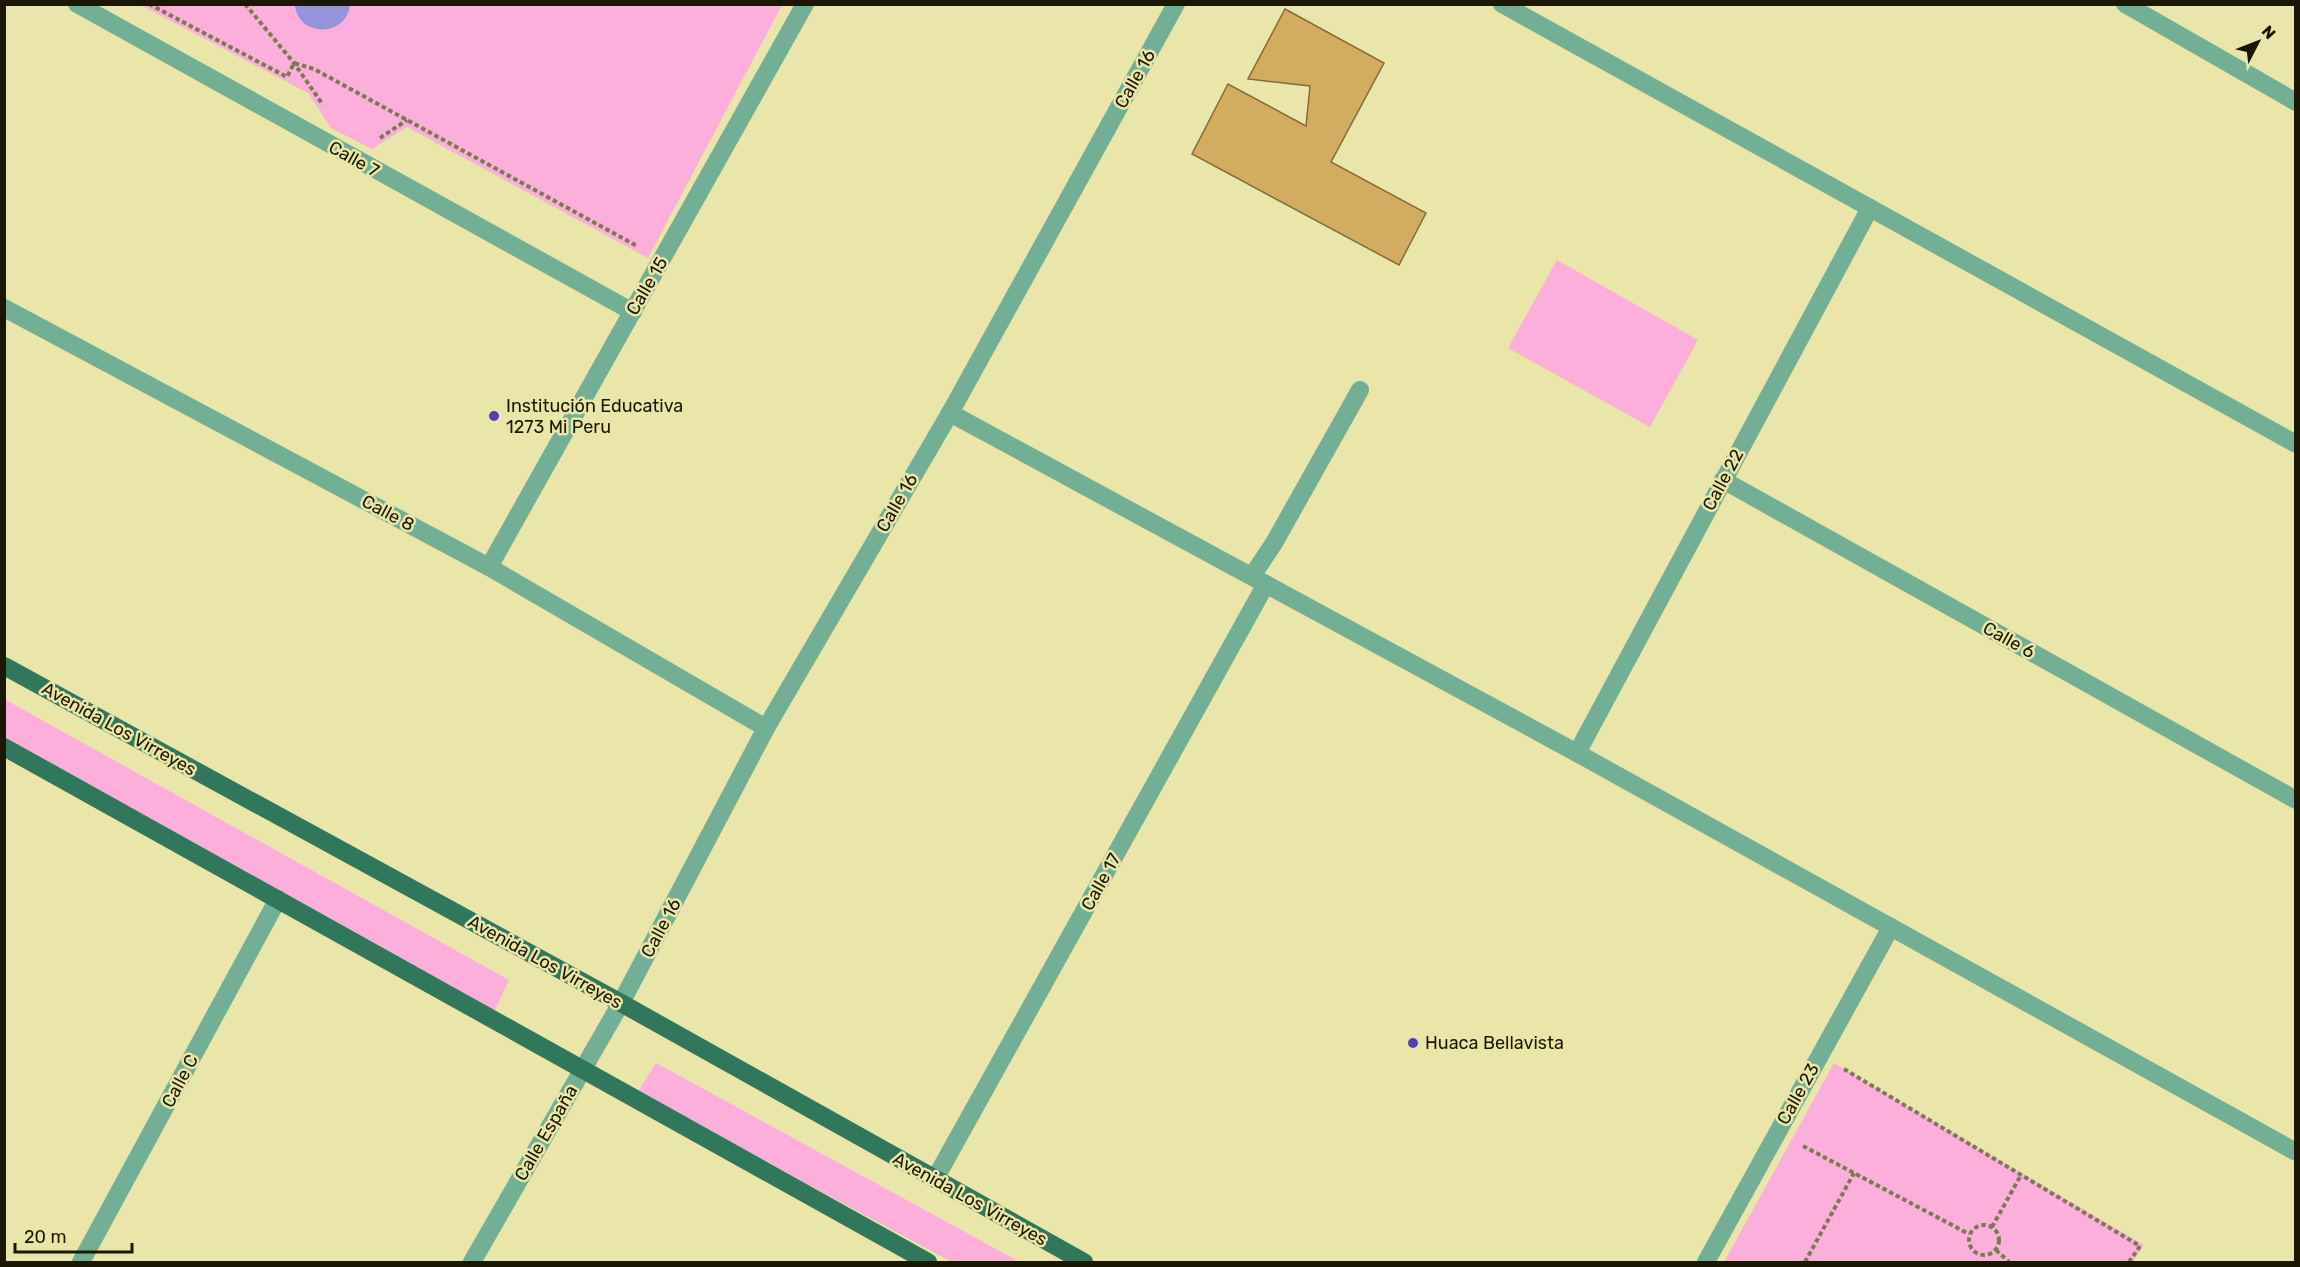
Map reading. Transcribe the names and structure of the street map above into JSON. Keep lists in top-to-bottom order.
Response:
{
  "streets": {
    "main road": ["Avenida Los Virreyes"],
    "street": [
      "Calle 16",
      "Calle 7",
      "Calle 15",
      "Calle 22",
      "Calle 8",
      "Calle 6",
      "Calle 17",
      "Calle C",
      "Calle 23",
      "Calle España"
    ]
  },
  "crossings": [
    ["Calle 16", "Calle 8"],
    ["Calle 16", "Avenida Los Virreyes"],
    ["Calle 16", "Calle España"],
    ["Calle 7", "Calle 15"],
    ["Calle 15", "Calle 8"],
    ["Calle 22", "Calle 6"],
    ["Avenida Los Virreyes", "Calle 17"],
    ["Avenida Los Virreyes", "Calle España"]
  ],
  "places": ["Institución Educativa 1273 Mi Peru", "Huaca Bellavista"],
  "scale_bar": "20 m",
  "north": "top right"
}
